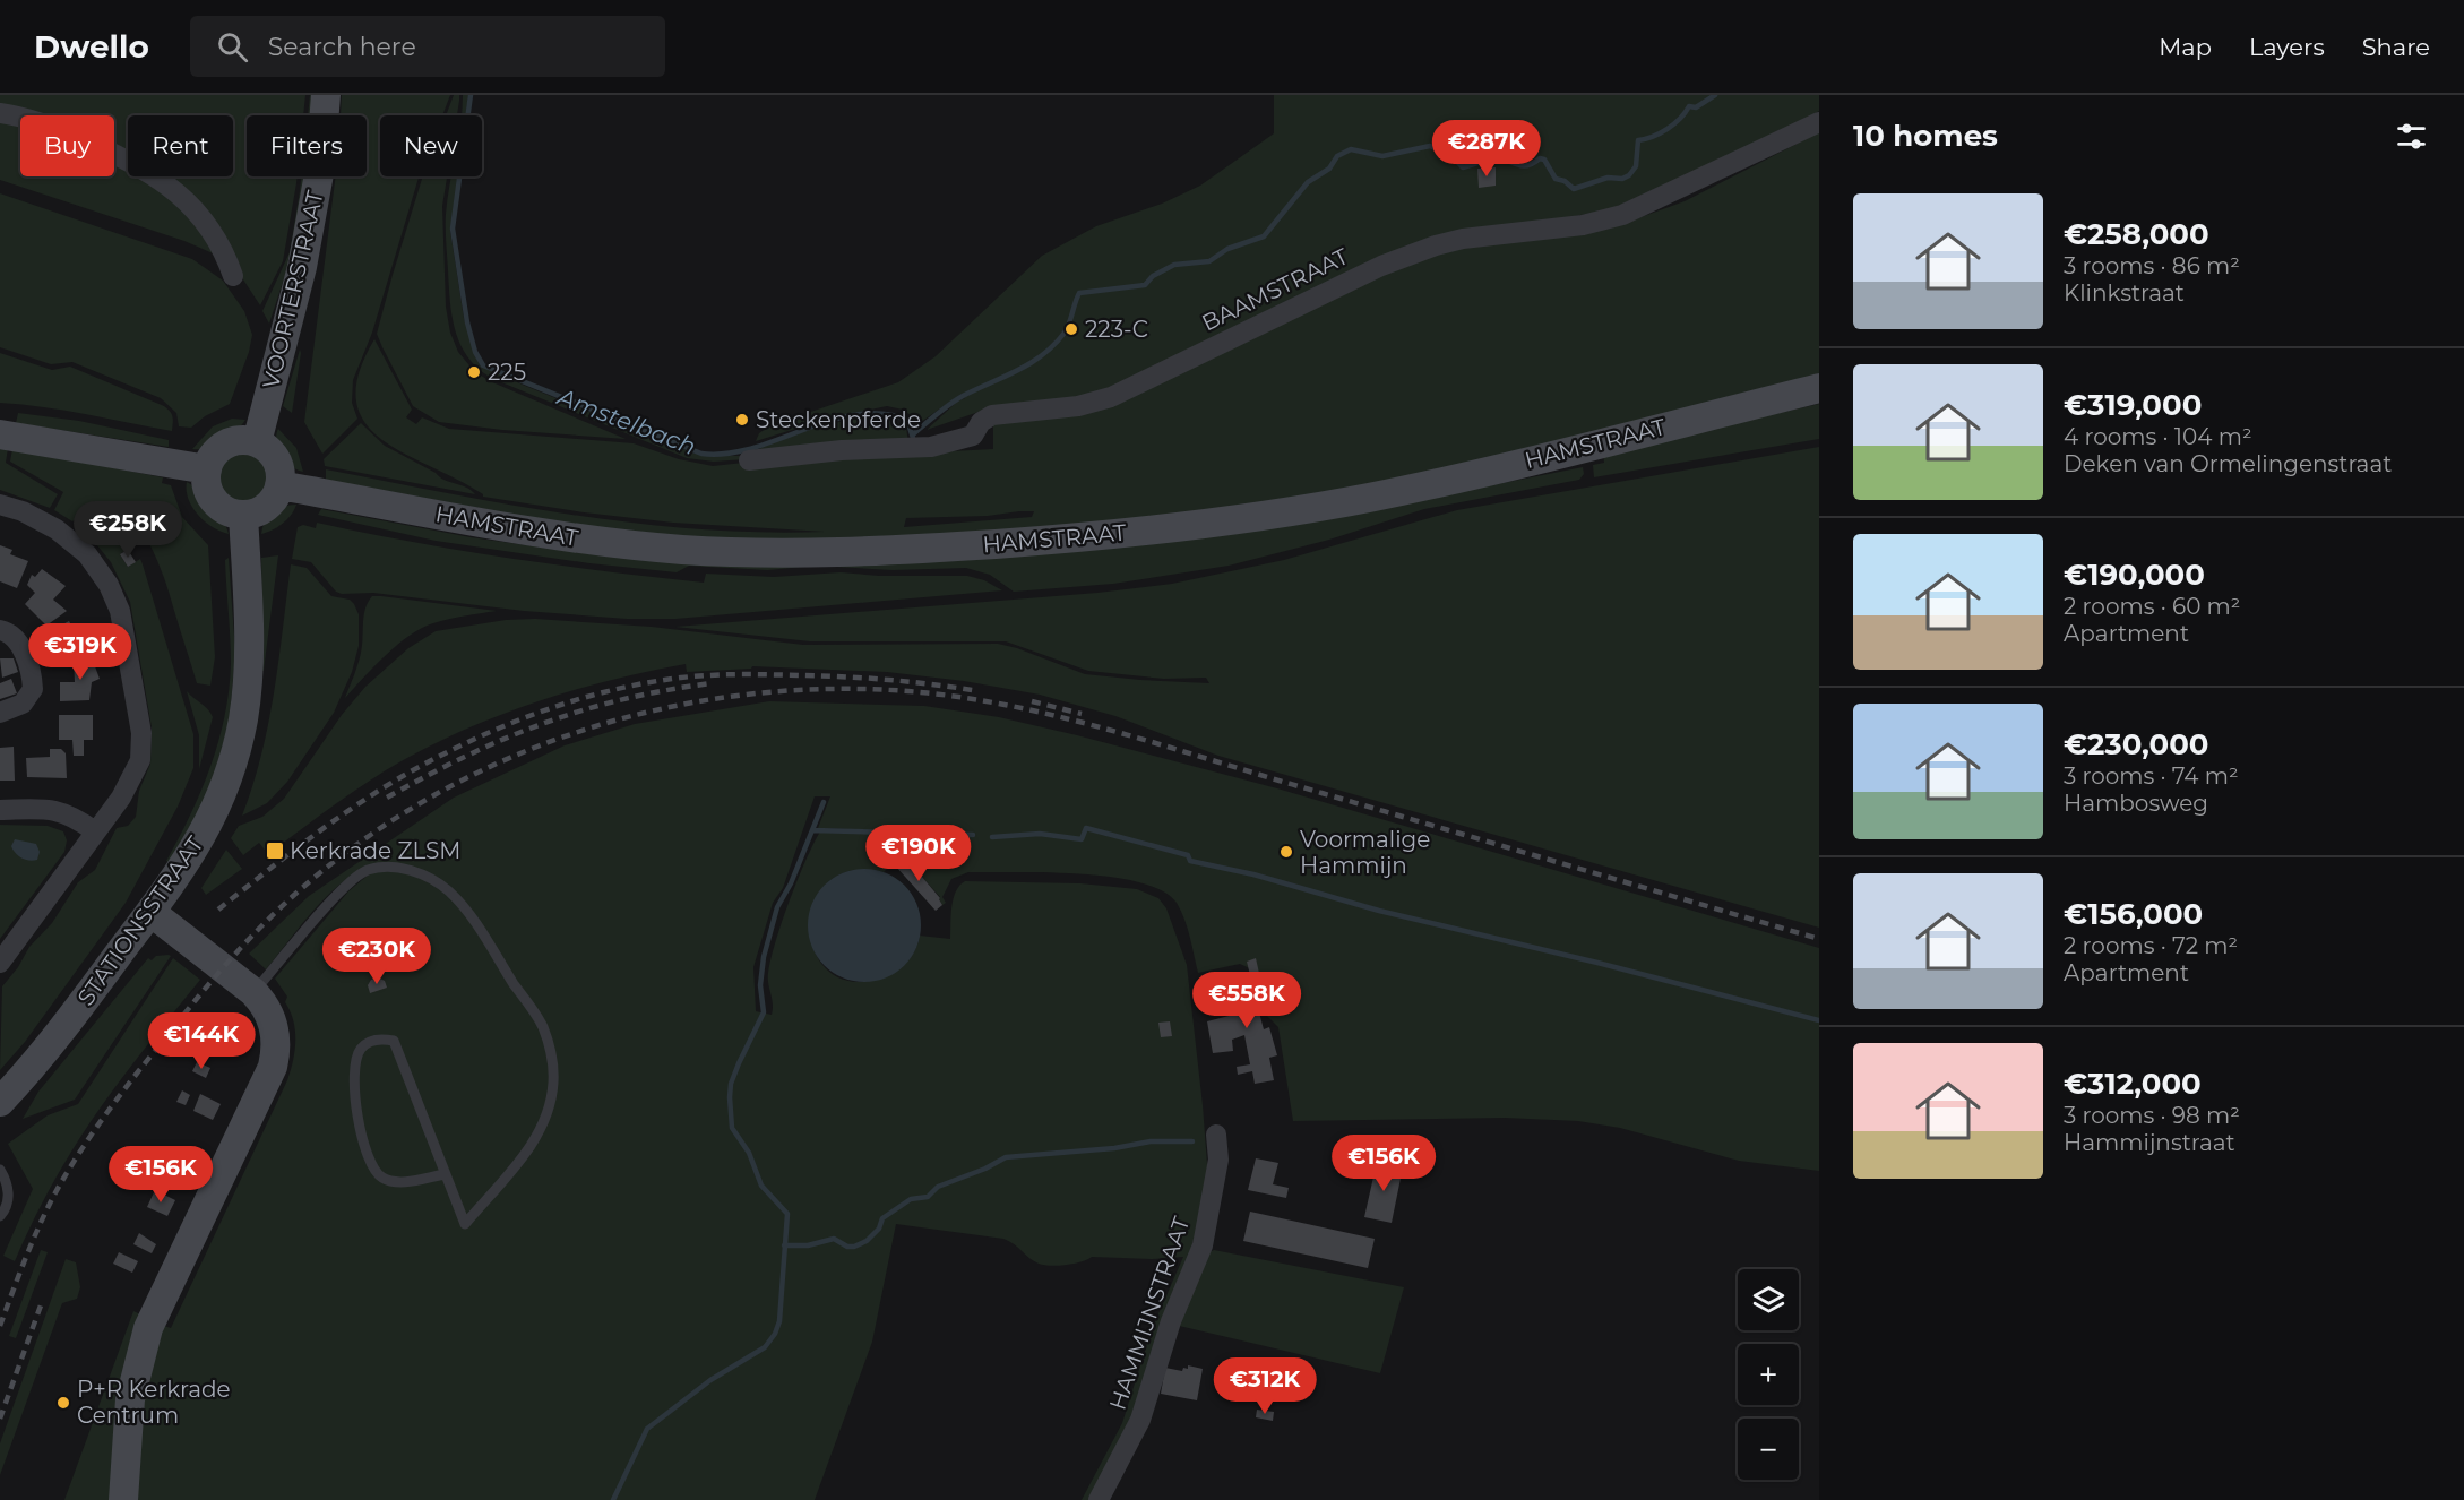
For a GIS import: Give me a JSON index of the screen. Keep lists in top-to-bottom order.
{
  "streets": {
    "main road": ["VOORTERSTRAAT", "HAMSTRAAT", "STATIONSSTRAAT"],
    "street": ["BAAMSTRAAT", "HAMMIJNSTRAAT"]
  },
  "crossings": [
    ["VOORTERSTRAAT", "HAMSTRAAT"],
    ["VOORTERSTRAAT", "STATIONSSTRAAT"],
    ["HAMSTRAAT", "STATIONSSTRAAT"]
  ],
  "water": ["Amstelbach"],
  "places": {
    "other": [
      "223-C",
      "225",
      "Steckenpferde",
      "Voormalige Hammijn",
      "P+R Kerkrade Centrum"
    ],
    "transit": ["Kerkrade ZLSM"]
  },
  "page": {
    "header": "Dwello",
    "search": "Search here",
    "nav": ["Map", "Layers", "Share"],
    "heading": "10 homes",
    "chip": [
      "Buy",
      "Rent",
      "Filters",
      "New"
    ],
    "price": [
      "€287K",
      "€258K",
      "€319K",
      "€190K",
      "€230K",
      "€558K",
      "€144K",
      "€156K",
      "€156K",
      "€312K"
    ],
    "list": [
      {
        "name": "€258,000",
        "note": "3 rooms · 86 m² · Klinkstraat"
      },
      {
        "name": "€319,000",
        "note": "4 rooms · 104 m² · Deken van Ormelingenstraat"
      },
      {
        "name": "€190,000",
        "note": "2 rooms · 60 m² · Apartment"
      },
      {
        "name": "€230,000",
        "note": "3 rooms · 74 m² · Hambosweg"
      },
      {
        "name": "€156,000",
        "note": "2 rooms · 72 m² · Apartment"
      },
      {
        "name": "€312,000",
        "note": "3 rooms · 98 m² · Hammijnstraat"
      }
    ],
    "map_buttons": ["+", "−"]
  }
}
